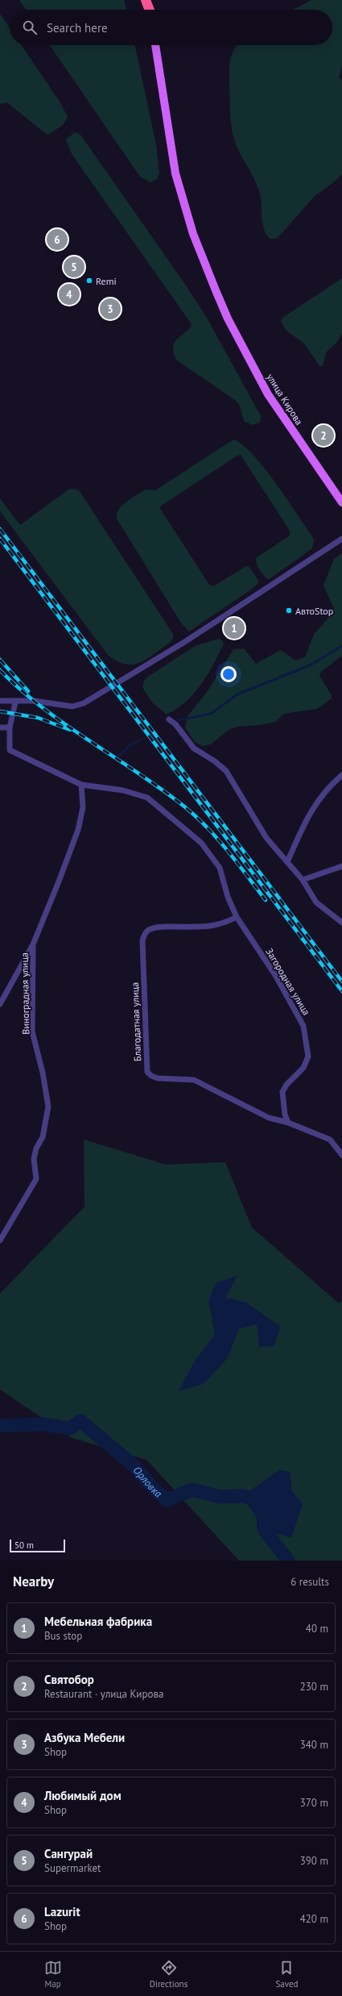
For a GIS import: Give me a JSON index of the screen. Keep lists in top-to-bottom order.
{
  "streets": {
    "main road": ["улица Кирова"],
    "street": ["Загородная улица", "Виноградная улица", "Благодатная улица"]
  },
  "crossings": [
    ["Загородная улица", "Благодатная улица"]
  ],
  "water": ["Орловка"],
  "places": ["Remi", "АвтоStop"],
  "scale_bar": "50 m",
  "page": {
    "search": "Search here",
    "pins": [
      "6",
      "5",
      "4",
      "3",
      "2",
      "1"
    ],
    "scale": "50 m",
    "heading": ["Nearby", "6 results"],
    "list": [
      {
        "mark": "1",
        "name": "Мебельная фабрика",
        "note": "Bus stop",
        "value": "40 m"
      },
      {
        "mark": "2",
        "name": "Святобор",
        "note": "Restaurant · улица Кирова",
        "value": "230 m"
      },
      {
        "mark": "3",
        "name": "Азбука Мебели",
        "note": "Shop",
        "value": "340 m"
      },
      {
        "mark": "4",
        "name": "Любимый дом",
        "note": "Shop",
        "value": "370 m"
      },
      {
        "mark": "5",
        "name": "Сангурай",
        "note": "Supermarket",
        "value": "390 m"
      },
      {
        "mark": "6",
        "name": "Lazurit",
        "note": "Shop",
        "value": "420 m"
      }
    ],
    "nav": ["Map", "Directions", "Saved"]
  }
}
